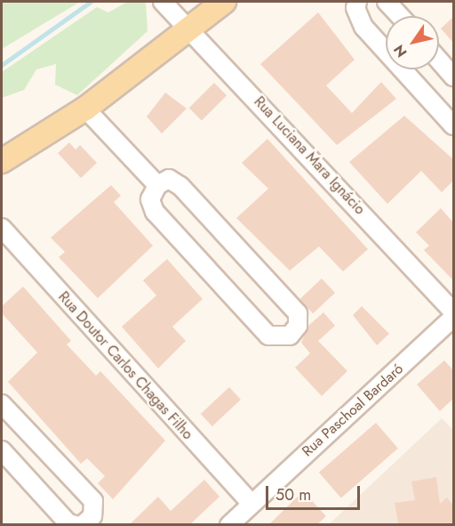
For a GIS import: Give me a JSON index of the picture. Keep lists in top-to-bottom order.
{
  "streets": {
    "street": ["Rua Luciana Mara Ignácio", "Rua Doutor Carlos Chagas Filho", "Rua Paschoal Bardaró"]
  },
  "crossings": [
    ["Rua Doutor Carlos Chagas Filho", "Rua Paschoal Bardaró"]
  ],
  "scale_bar": "50 m",
  "north": "bottom left"
}
